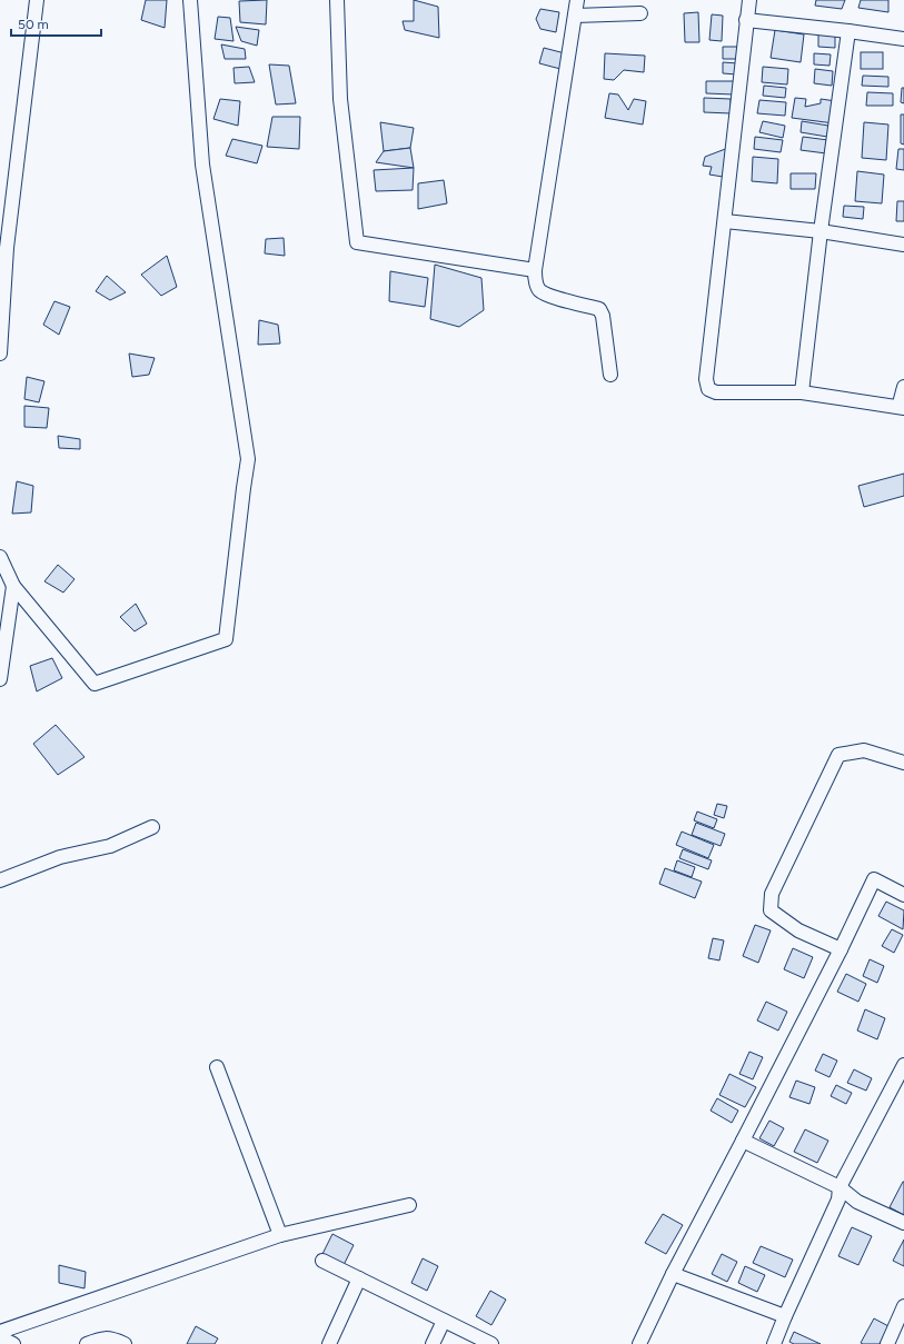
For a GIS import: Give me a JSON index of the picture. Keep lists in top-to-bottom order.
{
  "scale_bar": "50 m"
}
